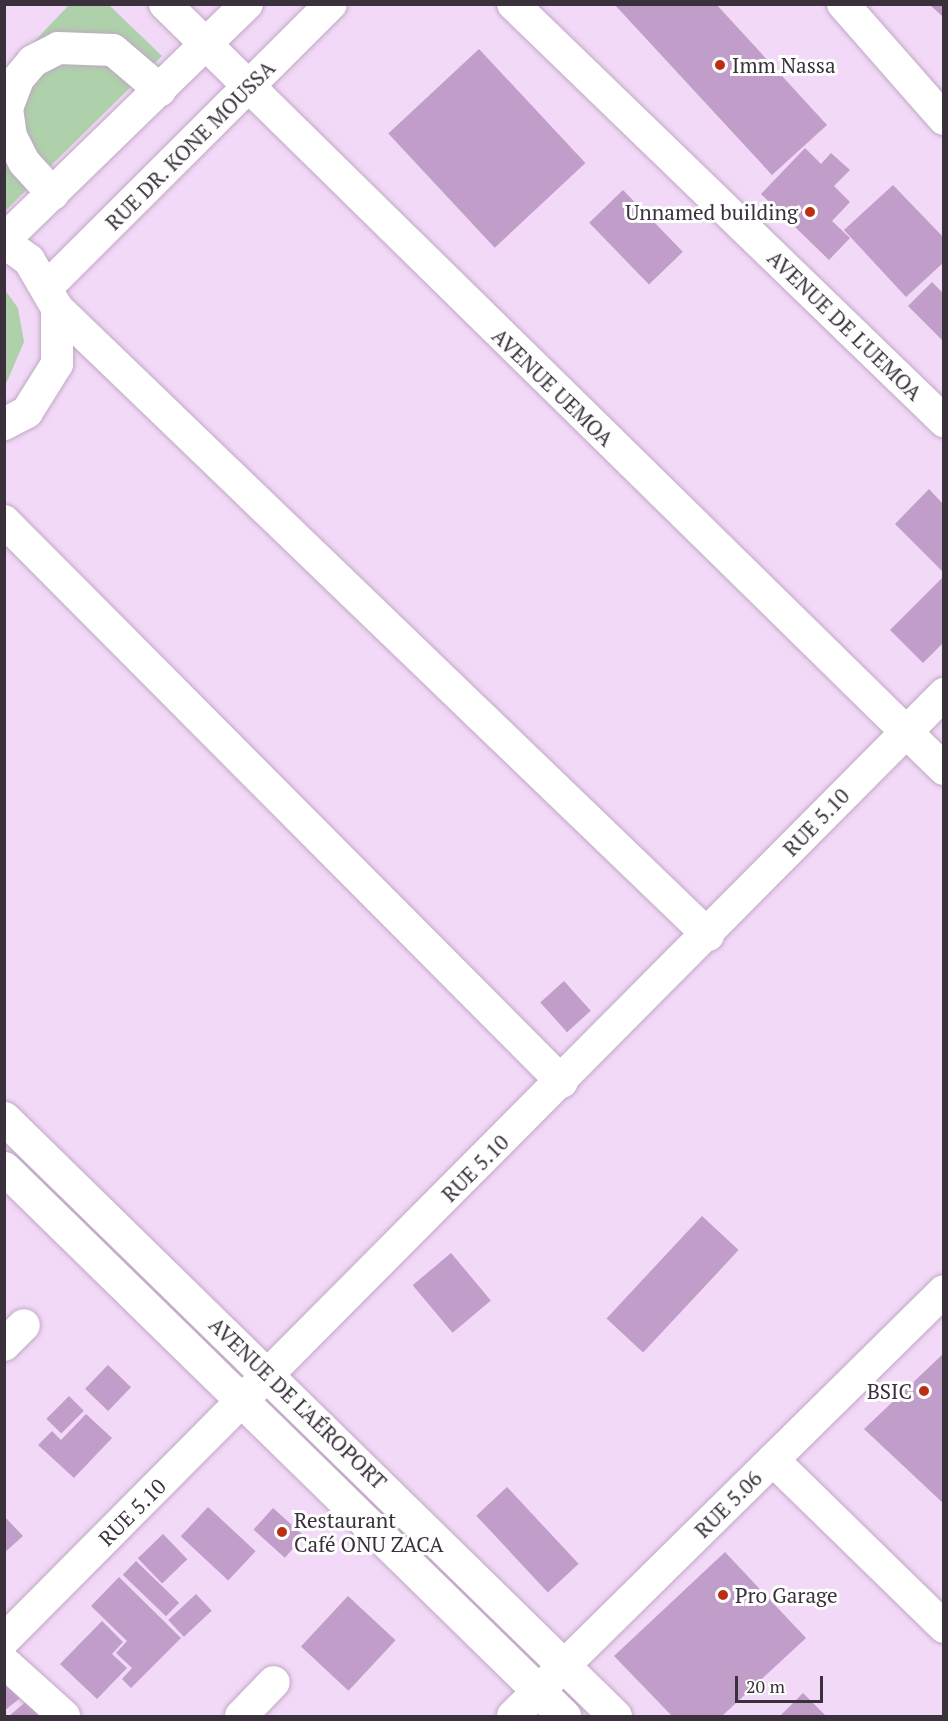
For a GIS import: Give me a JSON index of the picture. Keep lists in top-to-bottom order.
{
  "streets": {
    "main road": ["AVENUE DE L'AÉROPORT"],
    "street": [
      "RUE DR. KONE MOUSSA",
      "AVENUE DE L'UEMOA",
      "AVENUE UEMOA",
      "RUE 5.10",
      "RUE 5.06"
    ]
  },
  "crossings": [
    ["RUE DR. KONE MOUSSA", "AVENUE UEMOA"],
    ["AVENUE UEMOA", "RUE 5.10"],
    ["RUE 5.10", "AVENUE DE L'AÉROPORT"],
    ["AVENUE DE L'AÉROPORT", "RUE 5.06"]
  ],
  "places": [
    "Imm Nassa",
    "Unnamed building",
    "BSIC",
    "Restaurant Café ONU ZACA",
    "Pro Garage"
  ],
  "scale_bar": "20 m"
}
